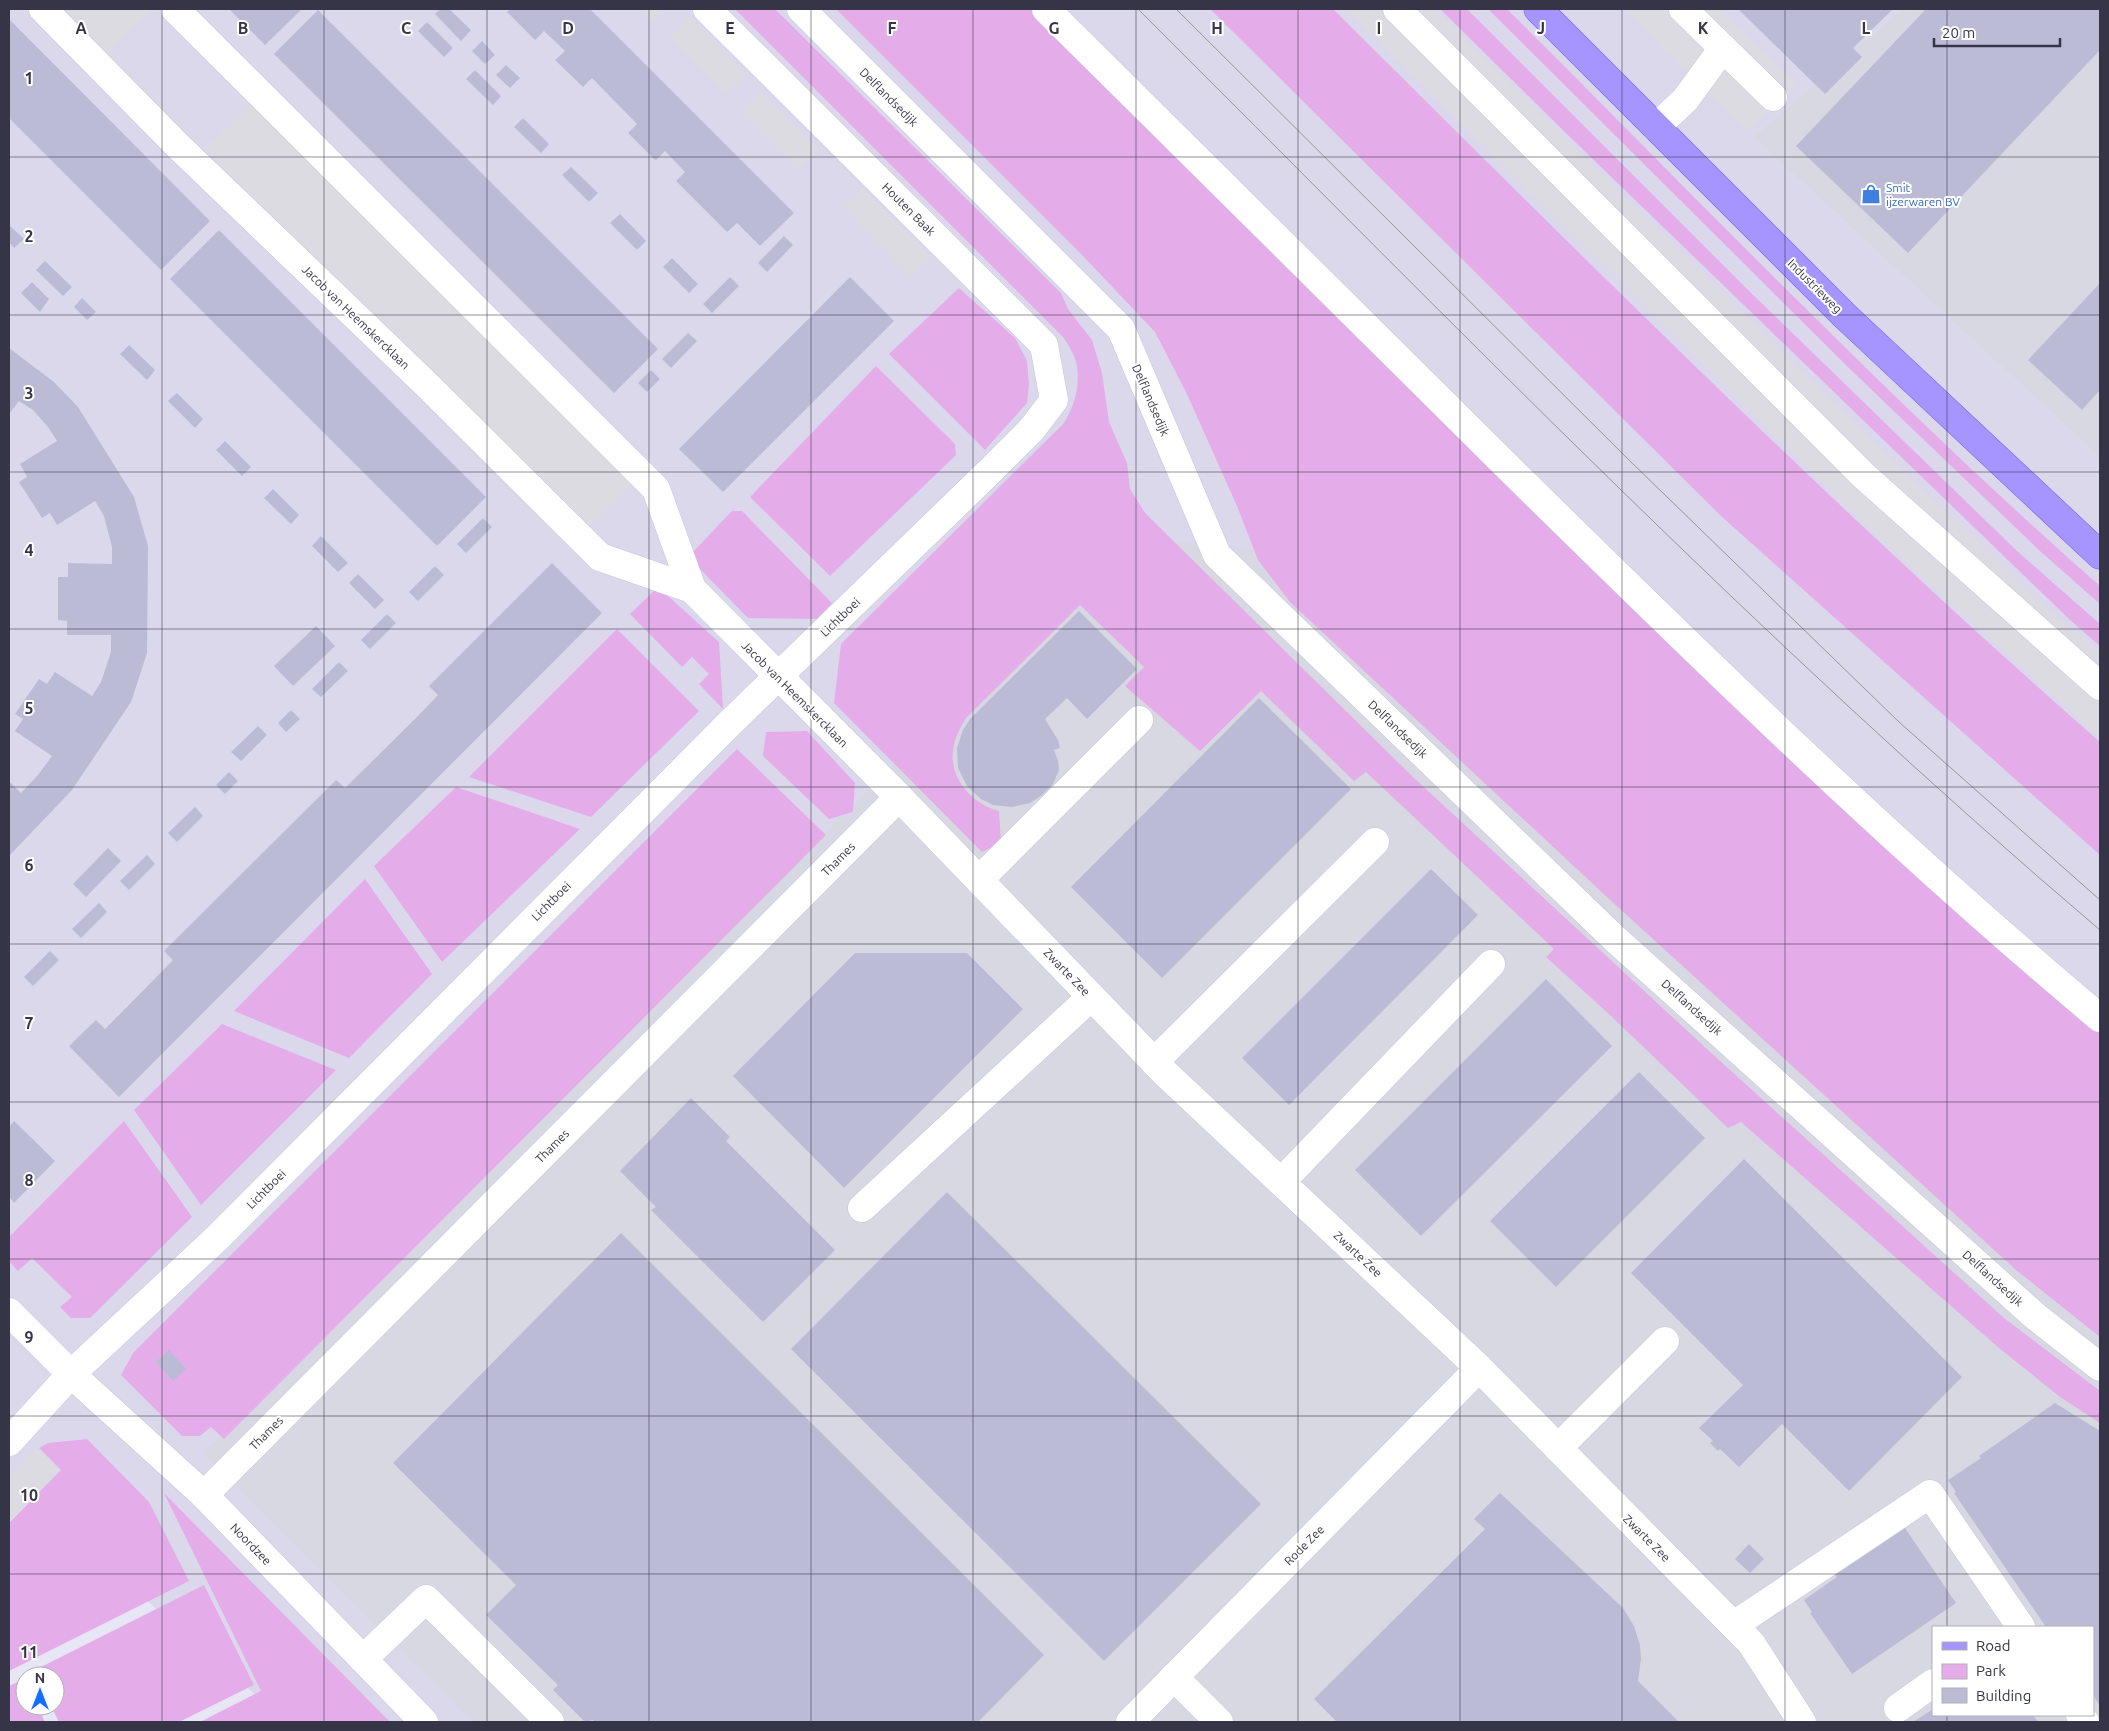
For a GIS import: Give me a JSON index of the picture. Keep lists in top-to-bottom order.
{
  "streets": {
    "main road": ["Industrieweg"],
    "street": [
      "Delflandsedijk",
      "Houten Baak",
      "Jacob van Heemskercklaan",
      "Lichtboei",
      "Thames",
      "Zwarte Zee",
      "Noordzee",
      "Rode Zee"
    ]
  },
  "crossings": [
    ["Houten Baak", "Lichtboei"],
    ["Jacob van Heemskercklaan", "Lichtboei"],
    ["Jacob van Heemskercklaan", "Thames"],
    ["Jacob van Heemskercklaan", "Zwarte Zee"],
    ["Lichtboei", "Noordzee"],
    ["Thames", "Zwarte Zee"],
    ["Thames", "Noordzee"],
    ["Zwarte Zee", "Rode Zee"]
  ],
  "places": {
    "shop": ["Smit ijzerwaren BV"]
  },
  "legend": ["Road", "Park", "Building"],
  "scale_bar": "20 m",
  "north": "top",
  "grid": {
    "columns": [
      "A",
      "B",
      "C",
      "D",
      "E",
      "F",
      "G",
      "H",
      "I",
      "J",
      "K",
      "L"
    ],
    "rows": [
      "1",
      "2",
      "3",
      "4",
      "5",
      "6",
      "7",
      "8",
      "9",
      "10",
      "11"
    ]
  }
}
